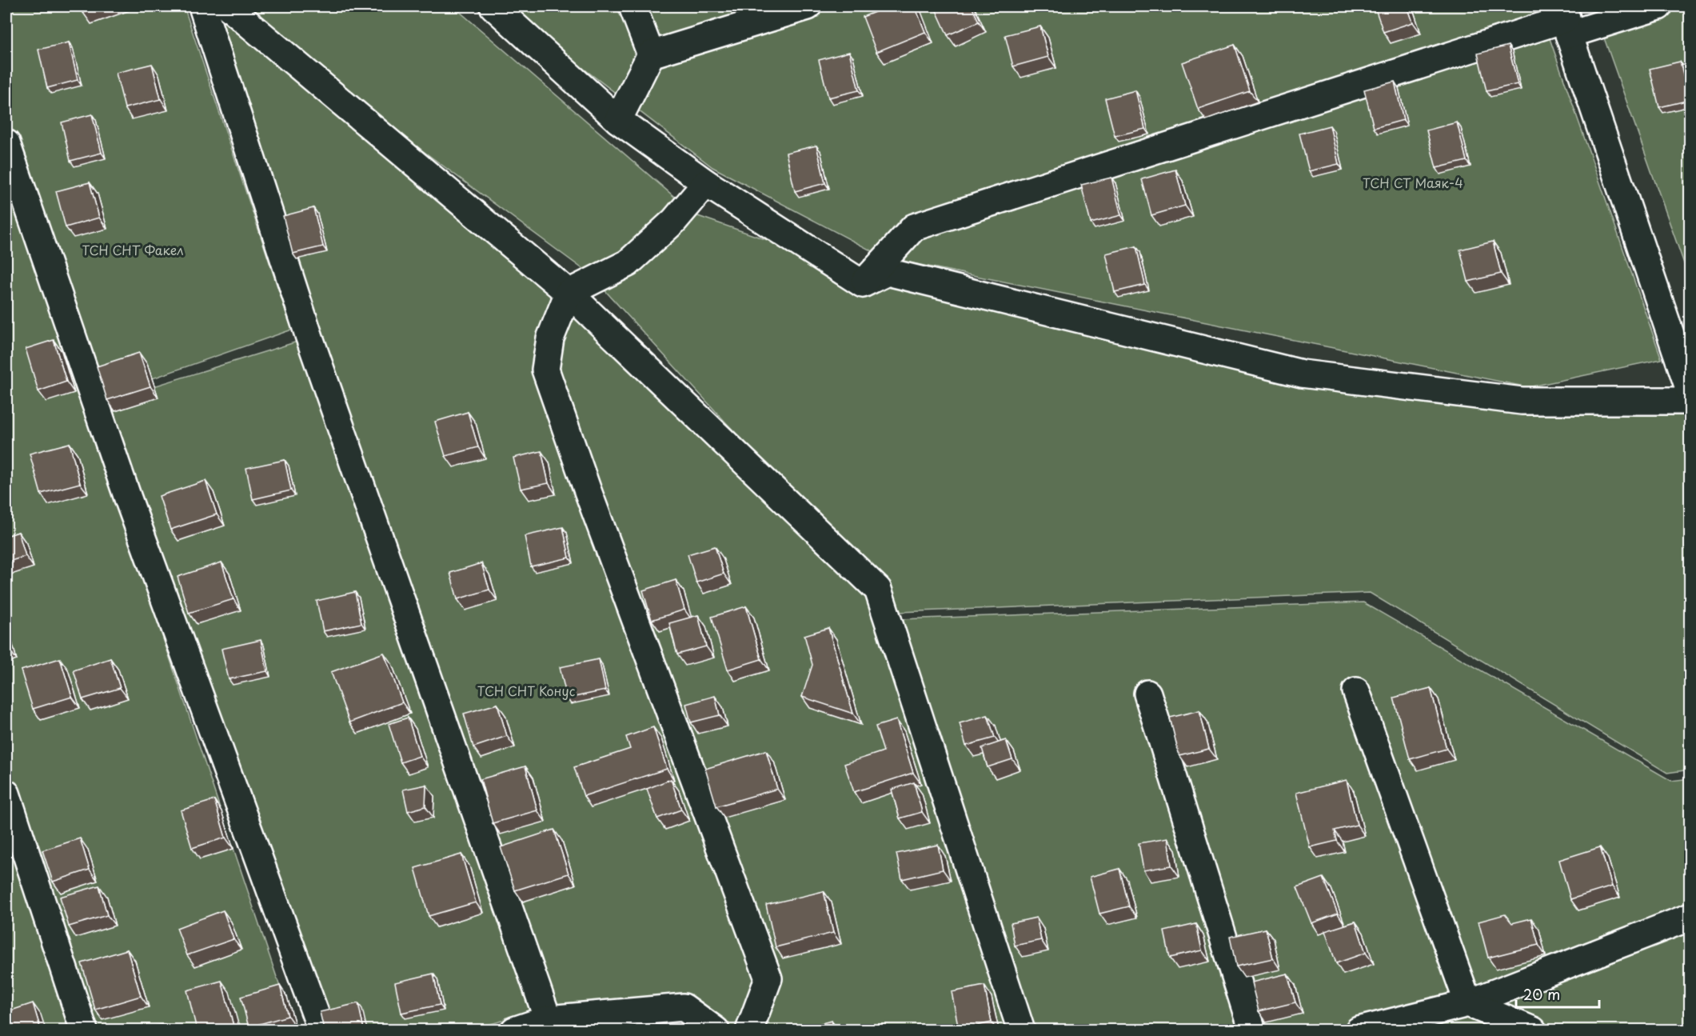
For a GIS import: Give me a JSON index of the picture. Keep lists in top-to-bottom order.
{
  "parks": ["ТСН СТ Маяк-4", "ТСН СНТ Факел", "ТСН СНТ Конус"],
  "scale_bar": "20 m"
}
